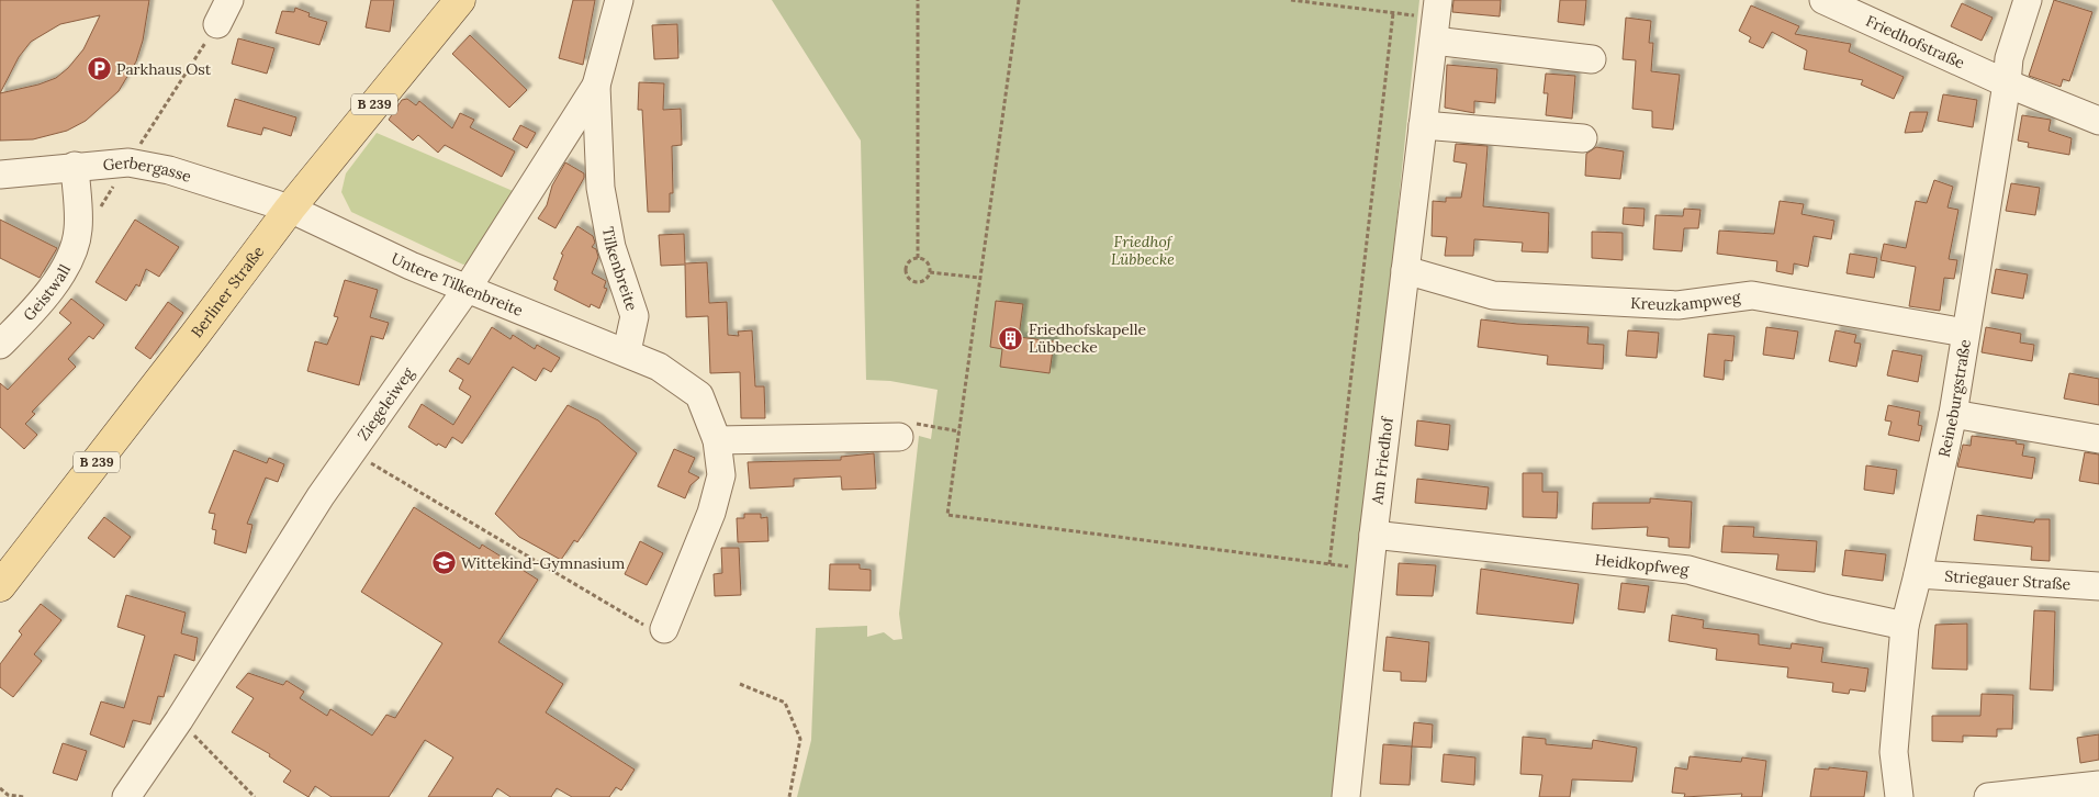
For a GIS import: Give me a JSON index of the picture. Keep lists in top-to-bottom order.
{
  "streets": {
    "main road": ["B 239", "Berliner Straße"],
    "street": [
      "Friedhofstraße",
      "Gerbergasse",
      "Tilkenbreite",
      "Untere Tilkenbreite",
      "Geistwall",
      "Kreuzkampweg",
      "Reineburgstraße",
      "Ziegeleiweg",
      "Am Friedhof",
      "Heidkopfweg",
      "Striegauer Straße"
    ]
  },
  "crossings": [
    ["Friedhofstraße", "Reineburgstraße"],
    ["Gerbergasse", "Untere Tilkenbreite"],
    ["Gerbergasse", "Geistwall"],
    ["Gerbergasse", "Berliner Straße"],
    ["Tilkenbreite", "Untere Tilkenbreite"],
    ["Tilkenbreite", "Ziegeleiweg"],
    ["Untere Tilkenbreite", "Berliner Straße"],
    ["Untere Tilkenbreite", "Ziegeleiweg"],
    ["Kreuzkampweg", "Reineburgstraße"],
    ["Kreuzkampweg", "Am Friedhof"],
    ["Reineburgstraße", "Heidkopfweg"],
    ["Reineburgstraße", "Striegauer Straße"],
    ["Am Friedhof", "Heidkopfweg"]
  ],
  "parks": ["Friedhof Lübbecke"],
  "places": {
    "parking": ["Parkhaus Ost"],
    "building": ["Friedhofskapelle Lübbecke"],
    "school or university": ["Wittekind-Gymnasium"]
  }
}
